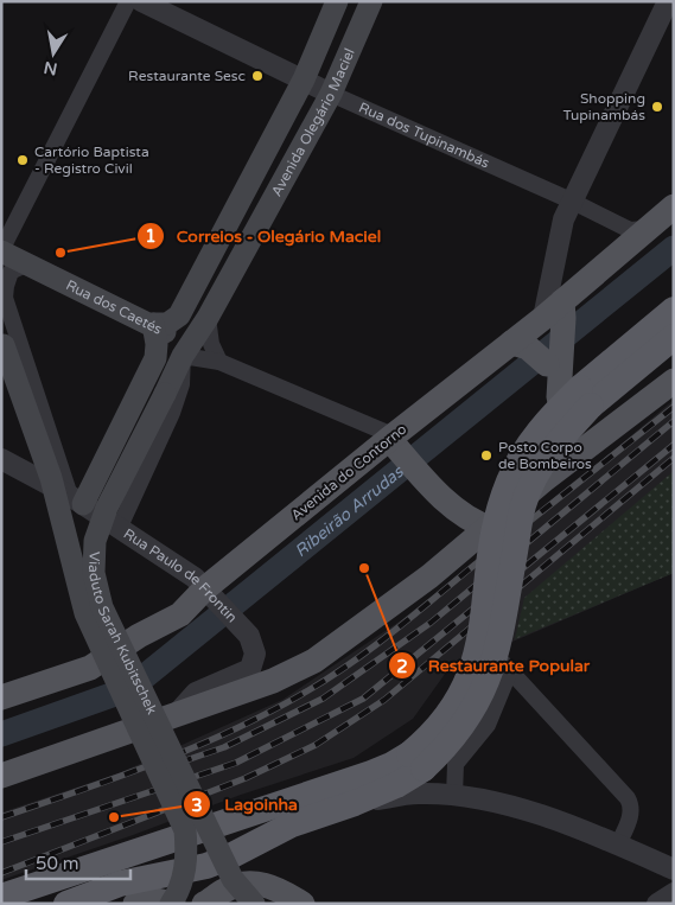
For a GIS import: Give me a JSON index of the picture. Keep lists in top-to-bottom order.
{
  "streets": {
    "highway": ["Avenida do Contorno"],
    "main road": ["Avenida Olegário Maciel", "Rua dos Caetés", "Viaduto Sarah Kubitschek"],
    "street": ["Rua dos Tupinambás", "Rua Paulo de Frontin"]
  },
  "crossings": [
    ["Avenida Olegário Maciel", "Rua dos Tupinambás"],
    ["Avenida Olegário Maciel", "Rua dos Caetés"],
    ["Avenida Olegário Maciel", "Viaduto Sarah Kubitschek"],
    ["Rua dos Tupinambás", "Avenida do Contorno"],
    ["Rua dos Caetés", "Viaduto Sarah Kubitschek"],
    ["Avenida do Contorno", "Rua Paulo de Frontin"]
  ],
  "water": ["Ribeirão Arrudas"],
  "places": [
    "Restaurante Sesc",
    "Shopping Tupinambás",
    "Cartório Baptista - Registro Civil",
    "Correios - Olegário Maciel",
    "Posto Corpo de Bombeiros",
    "Restaurante Popular",
    "Lagoinha"
  ],
  "scale_bar": "50 m",
  "north": "bottom"
}
